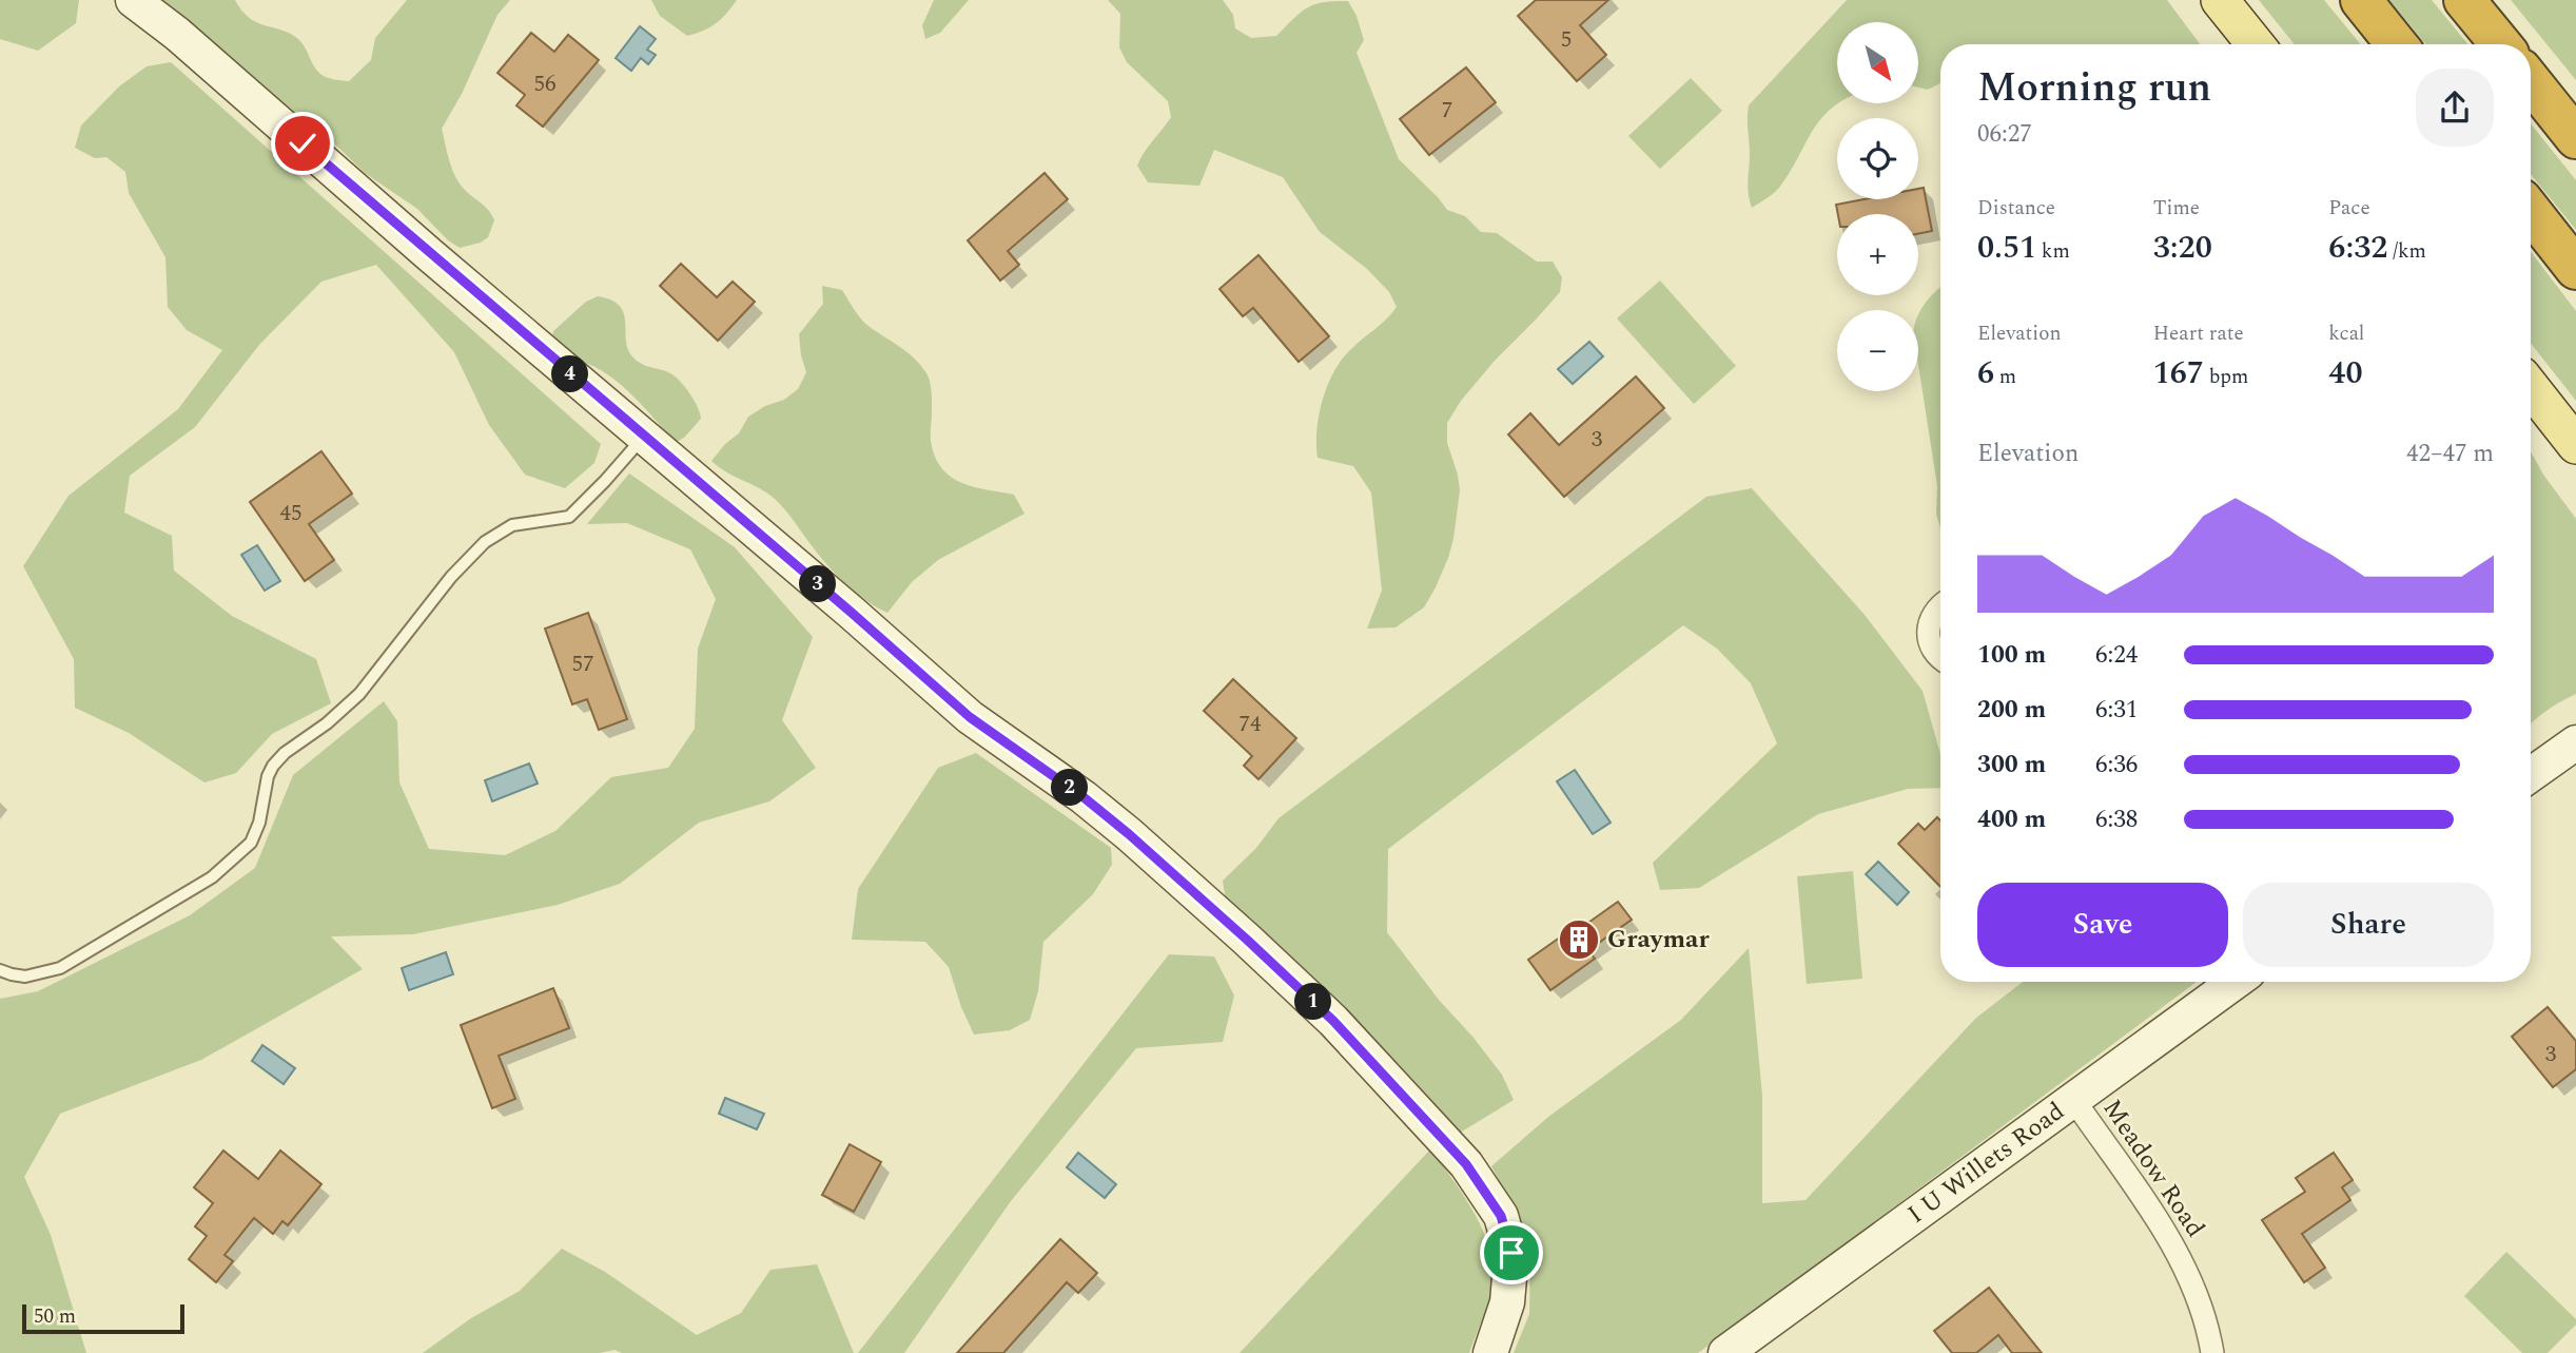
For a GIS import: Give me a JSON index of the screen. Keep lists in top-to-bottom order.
{
  "streets": {
    "street": ["I U Willets Road", "Meadow Road"]
  },
  "crossings": [
    ["I U Willets Road", "Meadow Road"]
  ],
  "places": {
    "building": ["Graymar"]
  },
  "house_numbers": [
    "5",
    "56",
    "7",
    "3",
    "45",
    "57",
    "74",
    "3"
  ],
  "scale_bar": "50 m",
  "north": "bottom right",
  "page": {
    "map_buttons": ["+", "−"],
    "heading": ["Morning run", "06:27"],
    "stats": [
      ["Distance", "0.51 km"],
      ["Time", "3:20"],
      ["Pace", "6:32 /km"],
      ["Elevation", "6 m"],
      ["Heart rate", "167 bpm"],
      ["kcal", "40"]
    ],
    "pins": [
      "4",
      "3",
      "2",
      "1"
    ],
    "chart": ["Elevation", "42–47 m"],
    "list": [
      {
        "name": "100 m",
        "note": "6:24"
      },
      {
        "name": "200 m",
        "note": "6:31"
      },
      {
        "name": "300 m",
        "note": "6:36"
      },
      {
        "name": "400 m",
        "note": "6:38"
      }
    ],
    "buttons": ["Save", "Share"],
    "scale": "50 m"
  }
}
